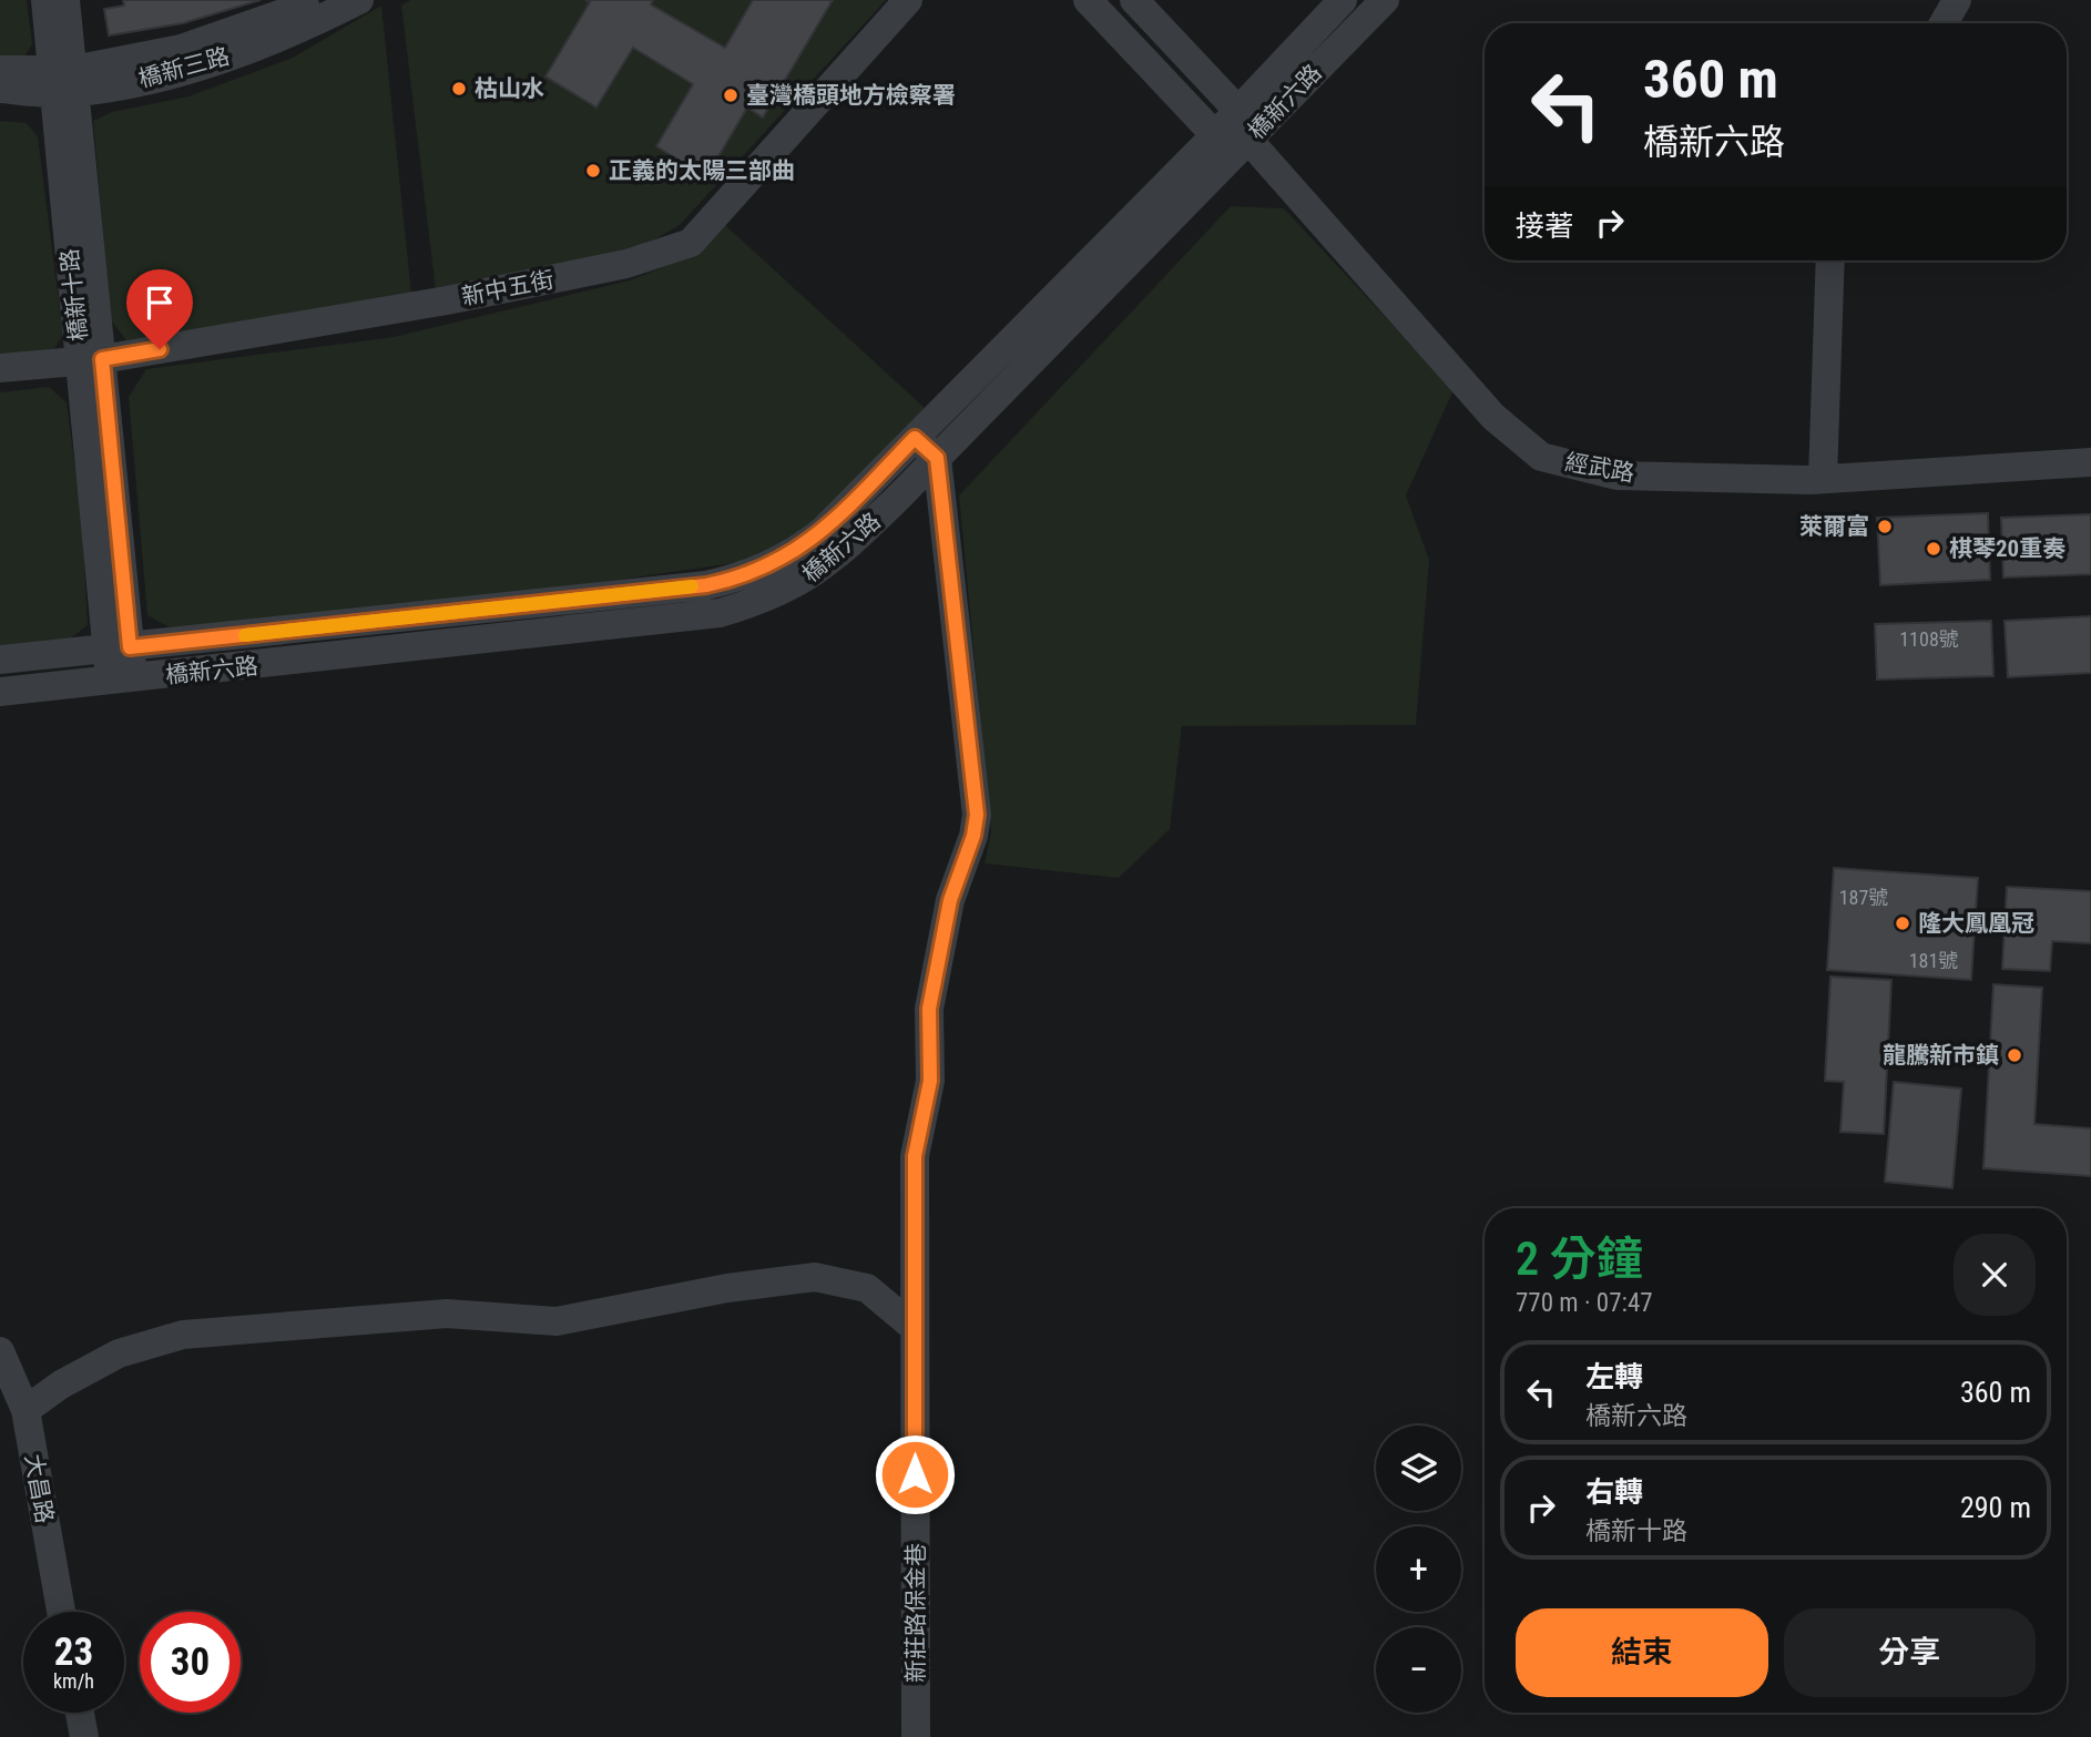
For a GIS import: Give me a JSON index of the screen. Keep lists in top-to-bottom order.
{
  "streets": {
    "street": [
      "橋新三路",
      "橋新六路",
      "新中五街",
      "橋新十路",
      "經武路",
      "大昌路",
      "新莊路保金巷"
    ]
  },
  "crossings": [
    ["橋新三路", "橋新十路"],
    ["橋新六路", "橋新十路"],
    ["橋新六路", "經武路"],
    ["橋新六路", "新莊路保金巷"],
    ["新中五街", "橋新十路"]
  ],
  "places": [
    "枯山水",
    "臺灣橋頭地方檢察署",
    "正義的太陽三部曲",
    "萊爾富",
    "棋琴20重奏",
    "隆大鳳凰冠",
    "龍騰新市鎮"
  ],
  "house_numbers": ["1108號", "187號", "181號"],
  "page": {
    "turn": ["360 m", "橋新六路"],
    "then": "接著",
    "heading": ["2 分鐘", "770 m · 07:47"],
    "list": [
      {
        "name": "左轉",
        "note": "橋新六路",
        "value": "360 m"
      },
      {
        "name": "右轉",
        "note": "橋新十路",
        "value": "290 m"
      }
    ],
    "map_buttons": ["+", "−"],
    "buttons": ["結束", "分享"],
    "speed": "23 km/h",
    "limit": "30"
  }
}
